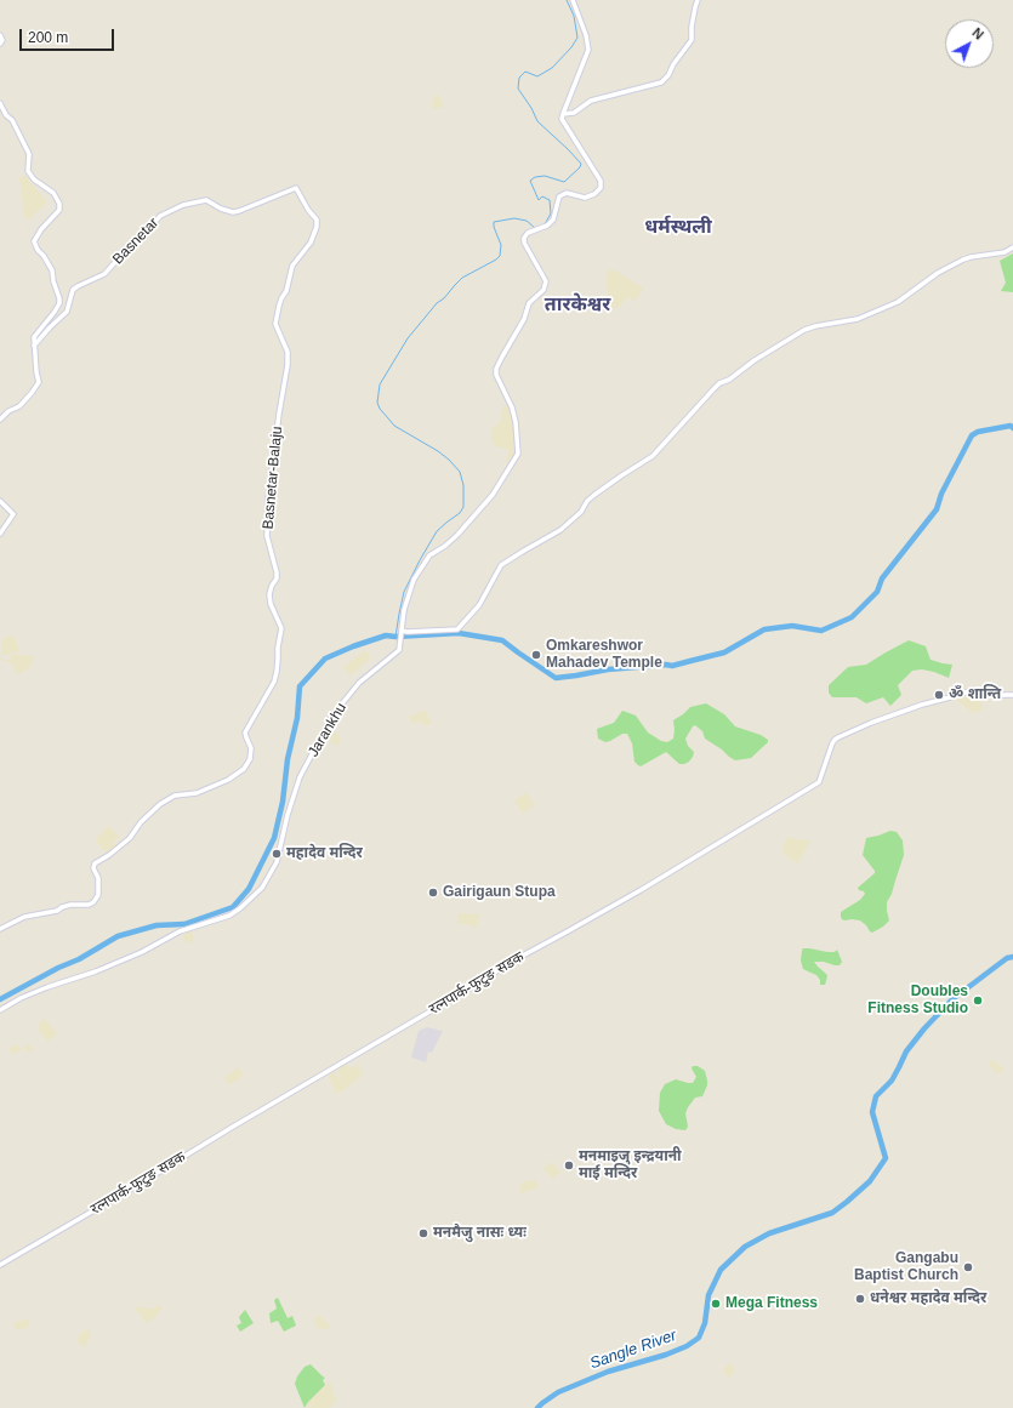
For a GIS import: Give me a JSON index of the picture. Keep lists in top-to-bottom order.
{
  "streets": {
    "street": [
      "Basnetar",
      "Basnetar-Balaju",
      "Jarankhu",
      "रत्नपार्क-फुटुङ सडक"
    ]
  },
  "crossings": [
    ["Basnetar", "Basnetar-Balaju"]
  ],
  "districts": ["धर्मस्थली", "तारकेश्वर"],
  "water": ["Sangle River"],
  "places": [
    "Omkareshwor Mahadev Temple",
    "ॐ शान्ति",
    "महादेव मन्दिर",
    "Gairigaun Stupa",
    "Doubles Fitness Studio",
    "मनमाइजु इन्द्रयानी माई मन्दिर",
    "मनमैजु नासः ध्यः",
    "Gangabu Baptist Church",
    "धनेश्वर महादेव मन्दिर",
    "Mega Fitness"
  ],
  "scale_bar": "200 m",
  "north": "top right"
}
